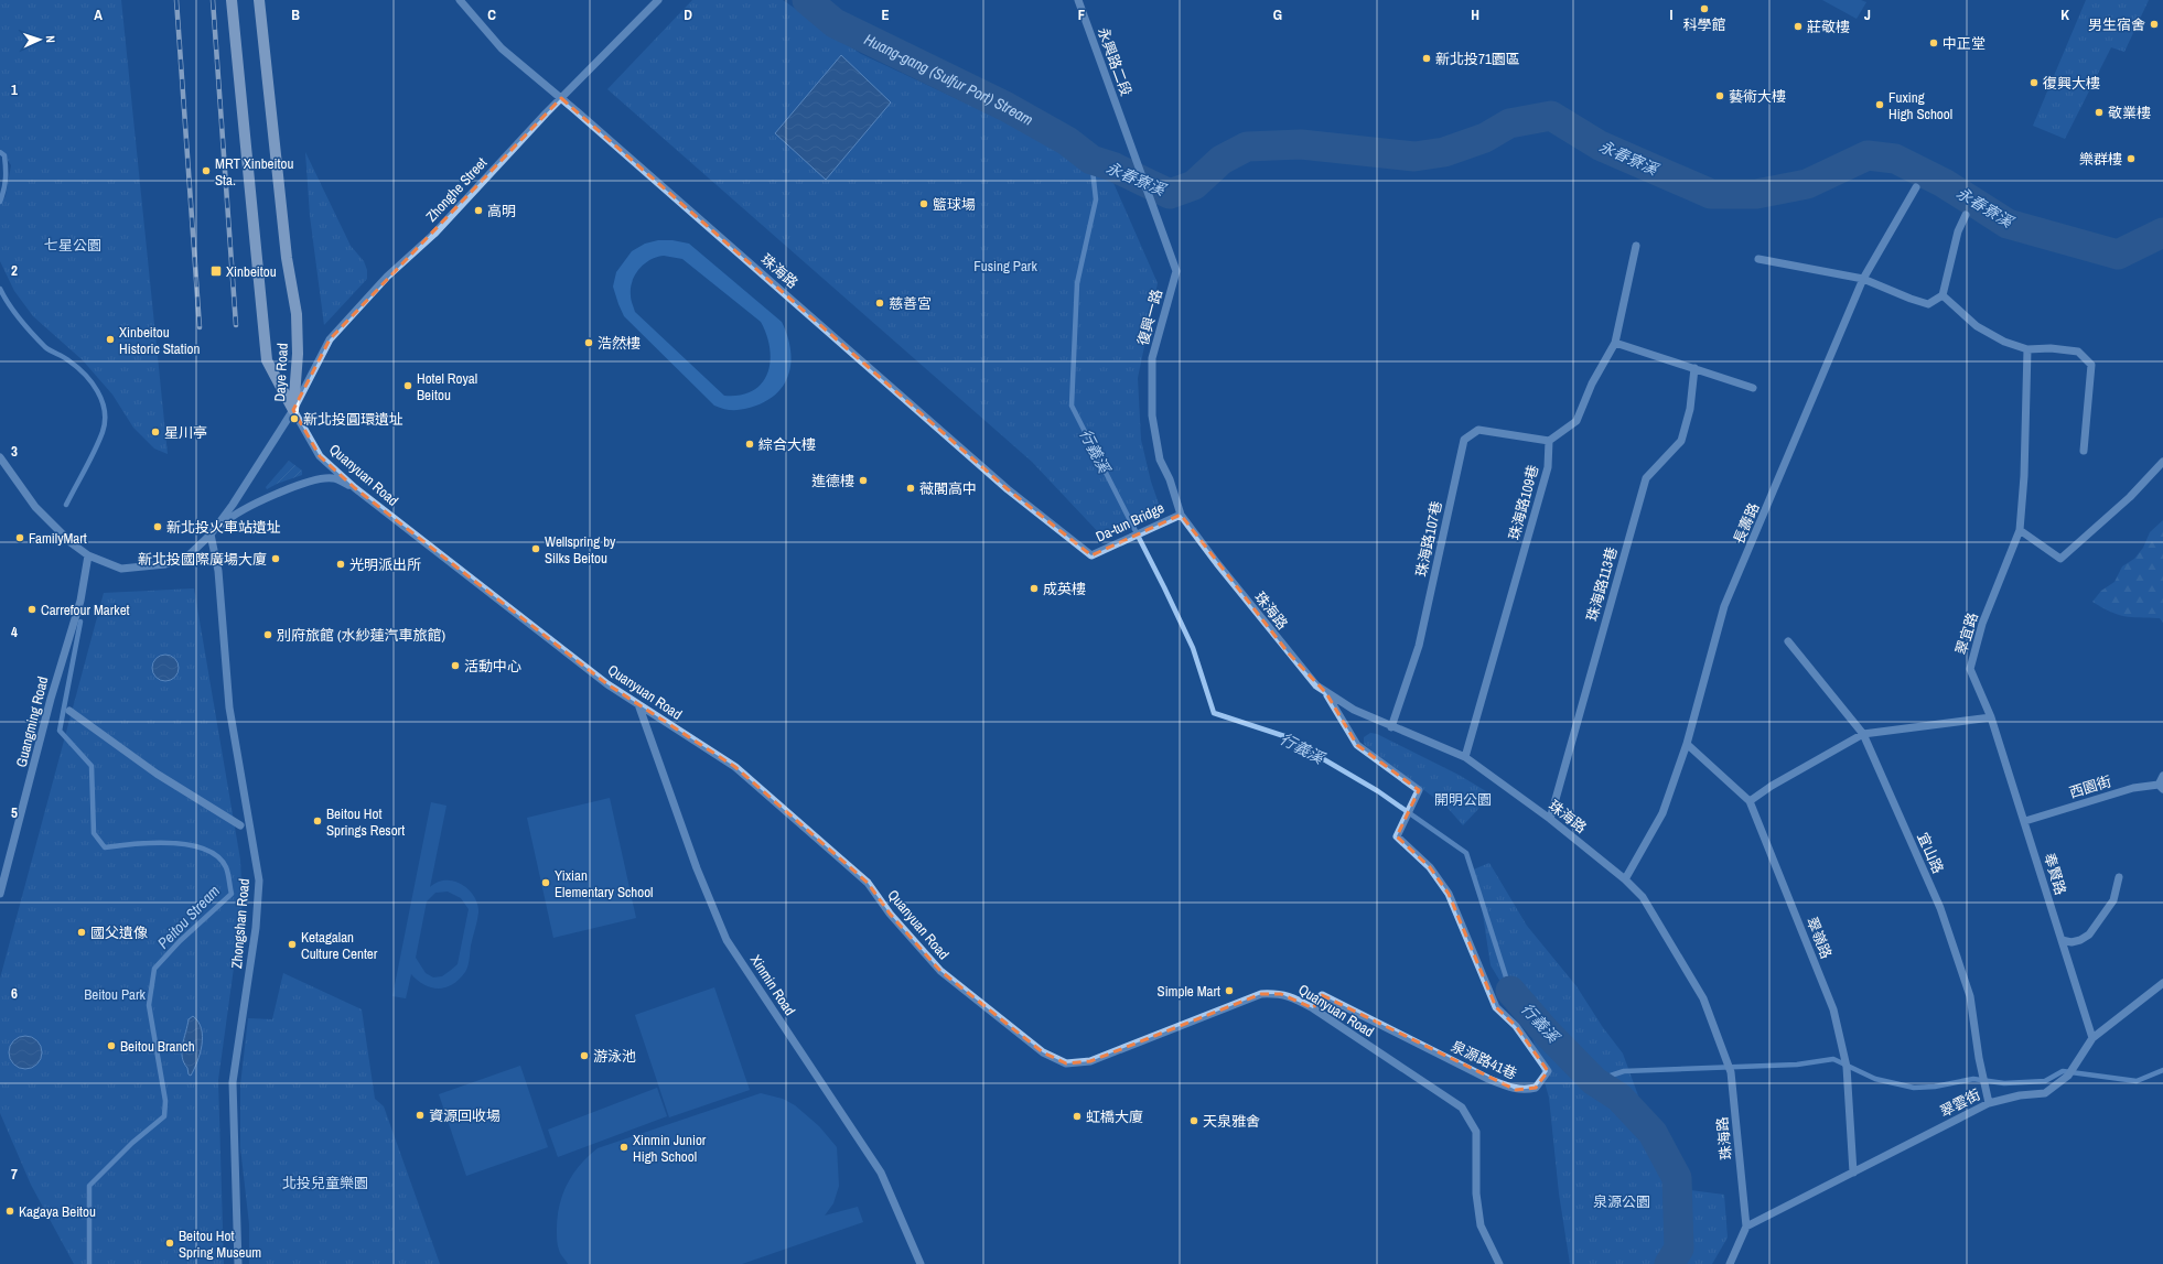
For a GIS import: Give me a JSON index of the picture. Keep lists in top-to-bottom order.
{
  "streets": {
    "main road": ["Daye Road"],
    "street": [
      "永興路二段",
      "Zhonghe Street",
      "珠海路",
      "復興一路",
      "Quanyuan Road",
      "珠海路109巷",
      "Da-tun Bridge",
      "長壽路",
      "珠海路107巷",
      "珠海路113巷",
      "翠宜路",
      "Guangming Road",
      "西園街",
      "宜山路",
      "奉賢路",
      "Zhongshan Road",
      "翠嶺路",
      "Xinmin Road",
      "泉源路41巷",
      "翠雲街"
    ]
  },
  "crossings": [
    ["永興路二段", "復興一路"],
    ["Zhonghe Street", "珠海路"],
    ["Zhonghe Street", "Daye Road"],
    ["Zhonghe Street", "Quanyuan Road"],
    ["珠海路", "復興一路"],
    ["珠海路", "珠海路109巷"],
    ["珠海路", "Da-tun Bridge"],
    ["珠海路", "長壽路"],
    ["珠海路", "珠海路107巷"],
    ["珠海路", "珠海路113巷"],
    ["珠海路", "泉源路41巷"],
    ["珠海路", "翠雲街"],
    ["復興一路", "Da-tun Bridge"],
    ["Daye Road", "Quanyuan Road"],
    ["Quanyuan Road", "Xinmin Road"],
    ["Quanyuan Road", "泉源路41巷"],
    ["珠海路109巷", "珠海路107巷"],
    ["長壽路", "翠嶺路"],
    ["翠宜路", "奉賢路"],
    ["西園街", "奉賢路"],
    ["宜山路", "翠雲街"],
    ["奉賢路", "翠雲街"],
    ["翠嶺路", "翠雲街"]
  ],
  "water": [
    "Huang-gang (Sulfur Port) Stream",
    "永春寮溪",
    "行義溪",
    "Peitou Stream"
  ],
  "parks": [
    "七星公園",
    "Fusing Park",
    "開明公園",
    "Beitou Park",
    "北投兒童樂園",
    "泉源公園"
  ],
  "places": {
    "other": [
      "科學館",
      "男生宿舍",
      "莊敬樓",
      "中正堂",
      "新北投71園區",
      "復興大樓",
      "藝術大樓",
      "Fuxing High School",
      "敬業樓",
      "樂群樓",
      "MRT Xinbeitou Sta.",
      "籃球場",
      "高明",
      "慈善宮",
      "Xinbeitou Historic Station",
      "浩然樓",
      "Hotel Royal Beitou",
      "新北投圓環遺址",
      "星川亭",
      "綜合大樓",
      "進德樓",
      "薇閣高中",
      "新北投火車站遺址",
      "FamilyMart",
      "Wellspring by Silks Beitou",
      "新北投國際廣場大廈",
      "光明派出所",
      "成英樓",
      "Carrefour Market",
      "別府旅館 (水紗蓮汽車旅館)",
      "活動中心",
      "Beitou Hot Springs Resort",
      "Yixian Elementary School",
      "國父遺像",
      "Ketagalan Culture Center",
      "Simple Mart",
      "Beitou Branch",
      "游泳池",
      "資源回收場",
      "虹橋大廈",
      "天泉雅舍",
      "Xinmin Junior High School",
      "Kagaya Beitou",
      "Beitou Hot Spring Museum"
    ],
    "transit": ["Xinbeitou"]
  },
  "north": "right",
  "grid": {
    "columns": [
      "A",
      "B",
      "C",
      "D",
      "E",
      "F",
      "G",
      "H",
      "I",
      "J",
      "K"
    ],
    "rows": [
      "1",
      "2",
      "3",
      "4",
      "5",
      "6",
      "7"
    ]
  }
}
